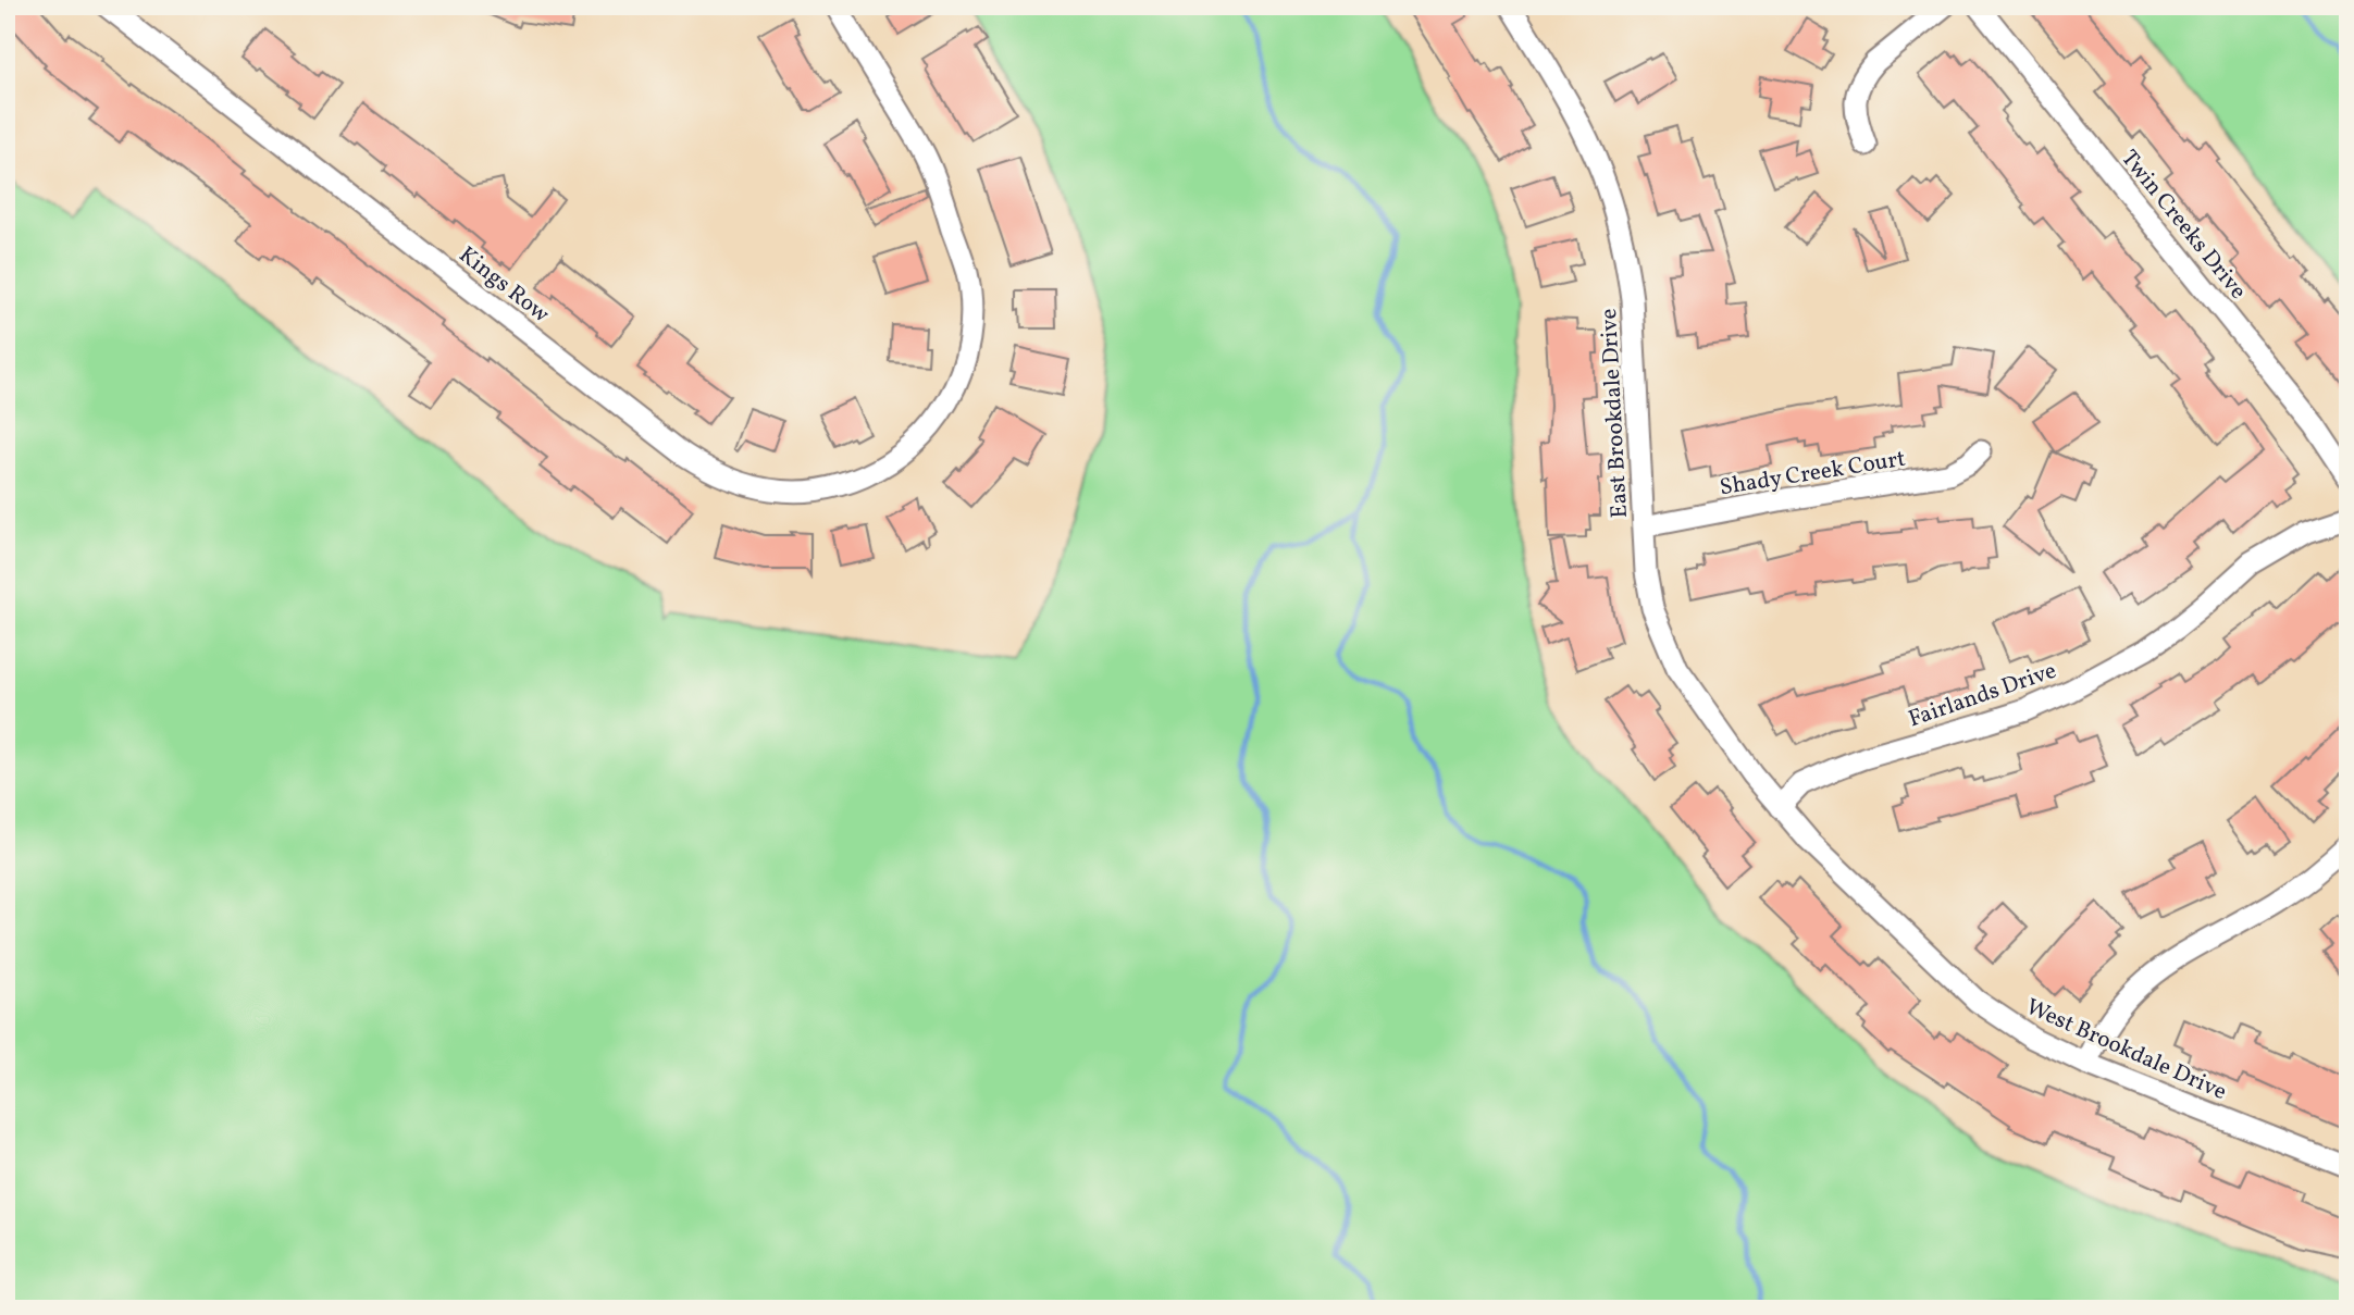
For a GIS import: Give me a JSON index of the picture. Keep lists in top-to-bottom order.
{
  "streets": {
    "street": [
      "Twin Creeks Drive",
      "Kings Row",
      "East Brookdale Drive",
      "Shady Creek Court",
      "Fairlands Drive",
      "West Brookdale Drive"
    ]
  },
  "crossings": [
    ["East Brookdale Drive", "Shady Creek Court"],
    ["East Brookdale Drive", "Fairlands Drive"],
    ["East Brookdale Drive", "West Brookdale Drive"],
    ["Fairlands Drive", "West Brookdale Drive"]
  ]
}
